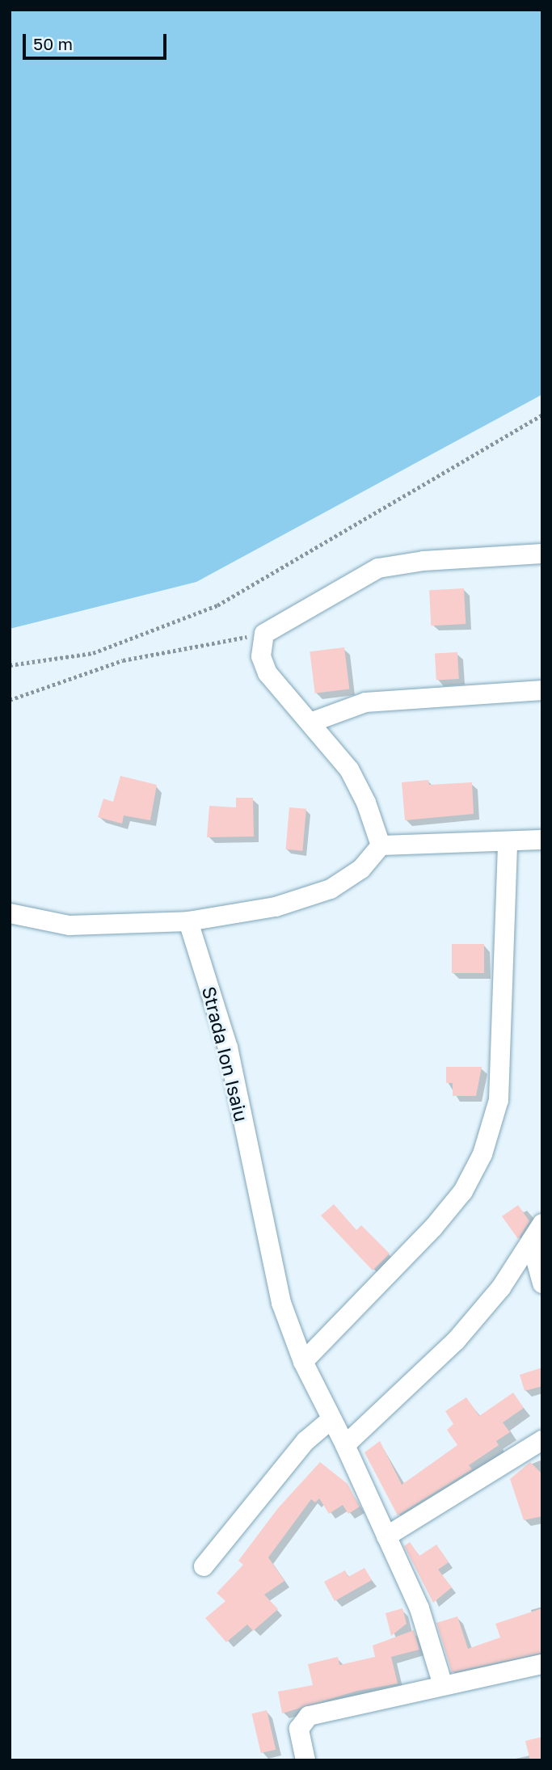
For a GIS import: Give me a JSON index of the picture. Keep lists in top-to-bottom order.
{
  "streets": {
    "street": ["Strada Ion Isaiu"]
  },
  "scale_bar": "50 m"
}
